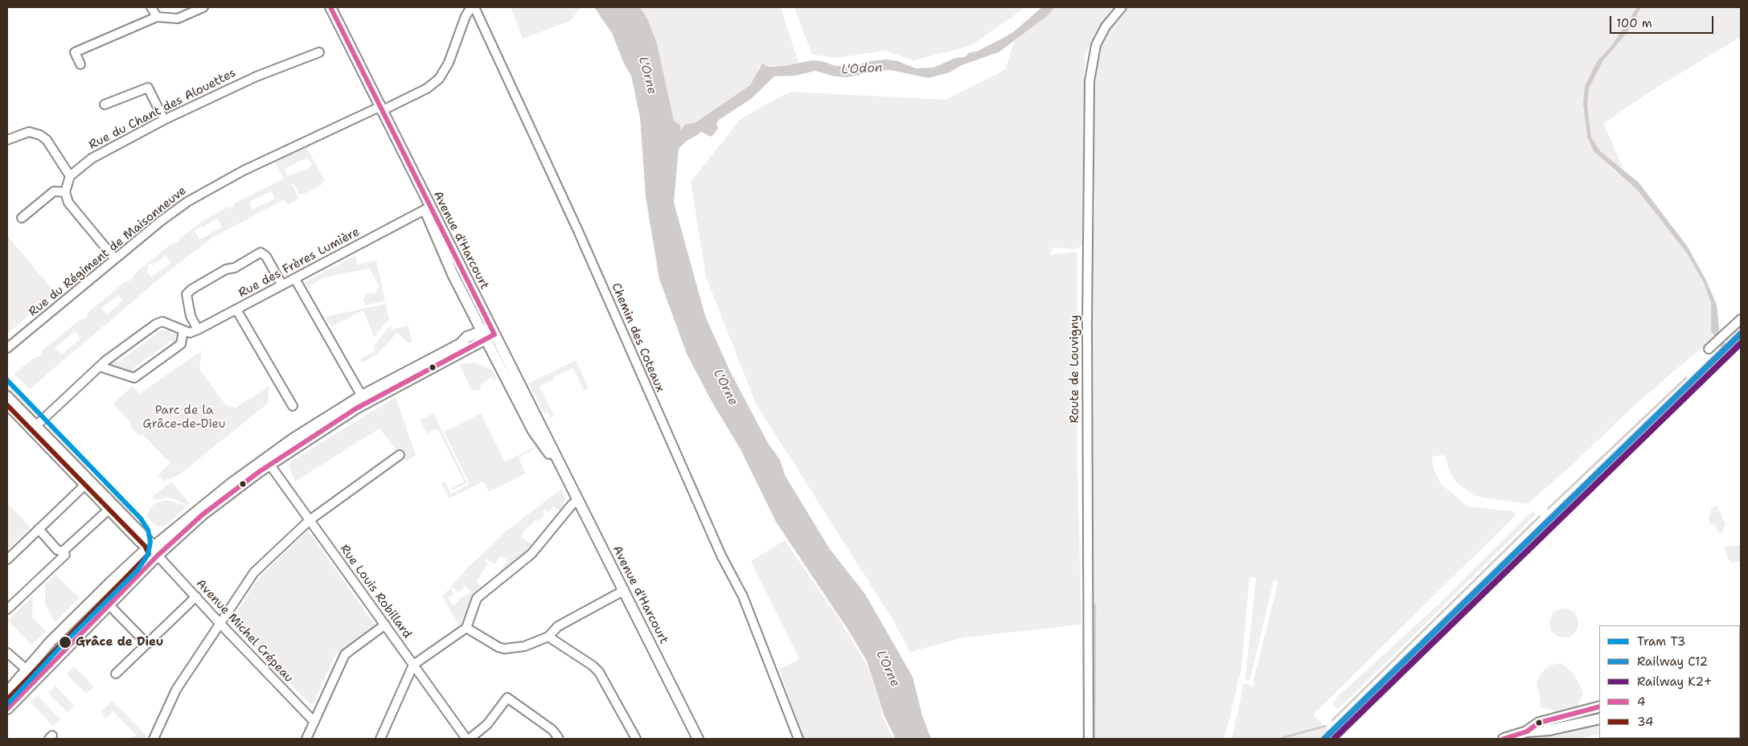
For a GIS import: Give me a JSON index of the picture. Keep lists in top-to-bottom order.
{
  "streets": {
    "main road": ["Avenue d'Harcourt"],
    "street": [
      "Rue du Chant des Alouettes",
      "Rue du Régiment de Maisonneuve",
      "Rue des Frères Lumière",
      "Chemin des Coteaux",
      "Route de Louvigny",
      "Rue Louis Robillard",
      "Avenue Michel Crépeau"
    ]
  },
  "crossings": [
    ["Avenue d'Harcourt", "Rue des Frères Lumière"]
  ],
  "water": ["L'Odon", "L'Orne"],
  "parks": ["Parc de la Grâce-de-Dieu"],
  "places": ["Grâce de Dieu"],
  "lines": [
    "transit line 4",
    "rail line C12",
    "rail line K2+",
    "tram line T3",
    "transit line 34"
  ],
  "legend": [
    "Tram T3",
    "Railway C12",
    "Railway K2+",
    "4",
    "34"
  ],
  "scale_bar": "100 m"
}
